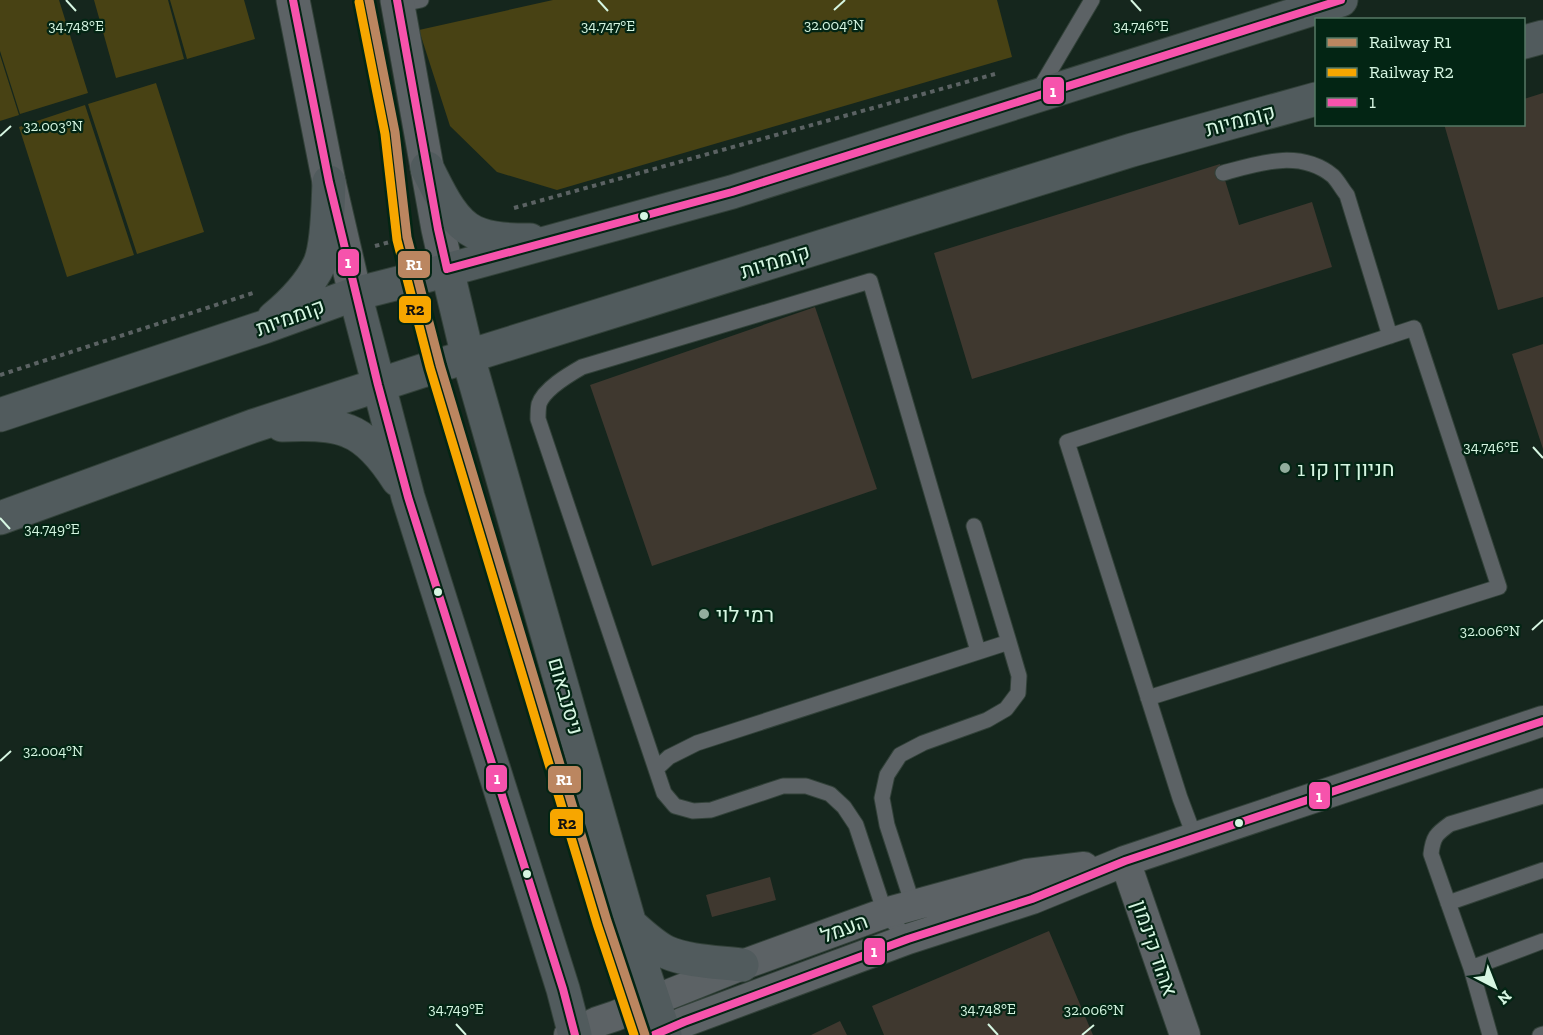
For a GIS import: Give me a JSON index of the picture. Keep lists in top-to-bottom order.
{
  "streets": {
    "main road": ["קוממיות", "ניסנבאום"],
    "street": ["העמל", "אהוד קינמון"]
  },
  "crossings": [
    ["קוממיות", "ניסנבאום"],
    ["ניסנבאום", "העמל"],
    ["העמל", "אהוד קינמון"]
  ],
  "places": ["חניון דן קו 1", "רמי לוי"],
  "lines": ["rail line R1", "transit line 1", "rail line R2"],
  "legend": ["Railway R1", "Railway R2", "1"],
  "north": "bottom right",
  "coordinates": [
    "32.004°N",
    "34.748°E",
    "34.747°E",
    "34.746°E",
    "32.003°N",
    "34.749°E",
    "32.006°N"
  ]
}
